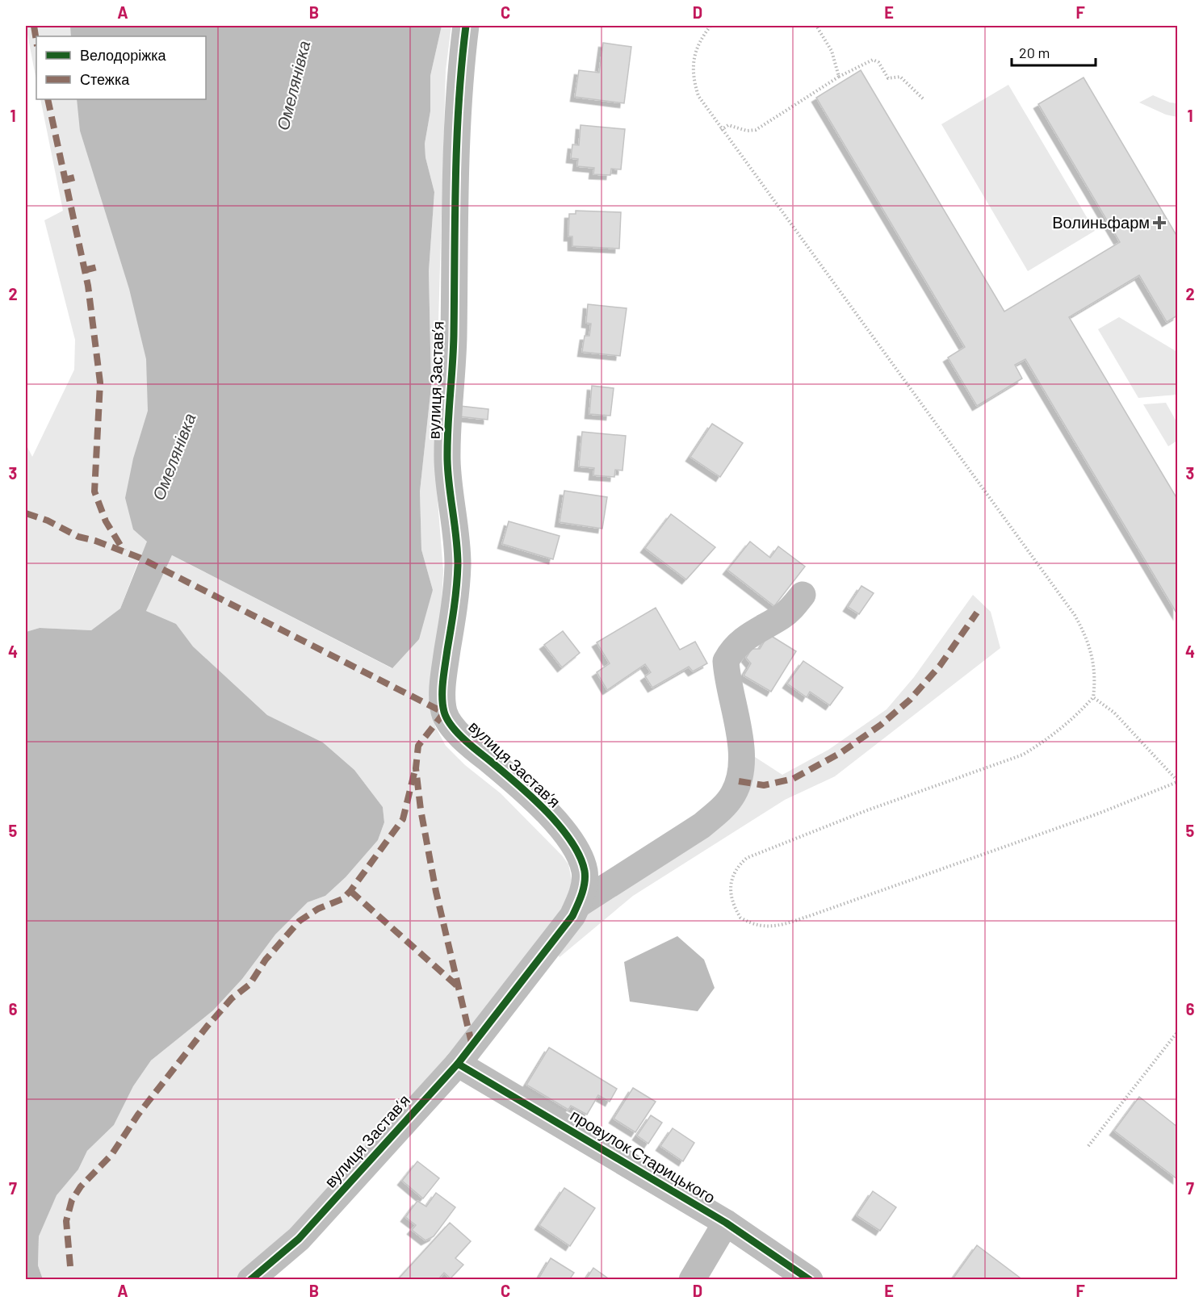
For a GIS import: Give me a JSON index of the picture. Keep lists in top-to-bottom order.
{
  "streets": {
    "street": ["вулиця Заставʼя", "провулок Старицького"]
  },
  "crossings": [
    ["вулиця Заставʼя", "провулок Старицького"]
  ],
  "water": ["Омелянівка"],
  "places": {
    "health": ["Волиньфарм"]
  },
  "legend": ["Велодоріжка", "Стежка"],
  "scale_bar": "20 m",
  "grid": {
    "columns": [
      "A",
      "B",
      "C",
      "D",
      "E",
      "F"
    ],
    "rows": [
      "1",
      "2",
      "3",
      "4",
      "5",
      "6",
      "7"
    ]
  }
}
